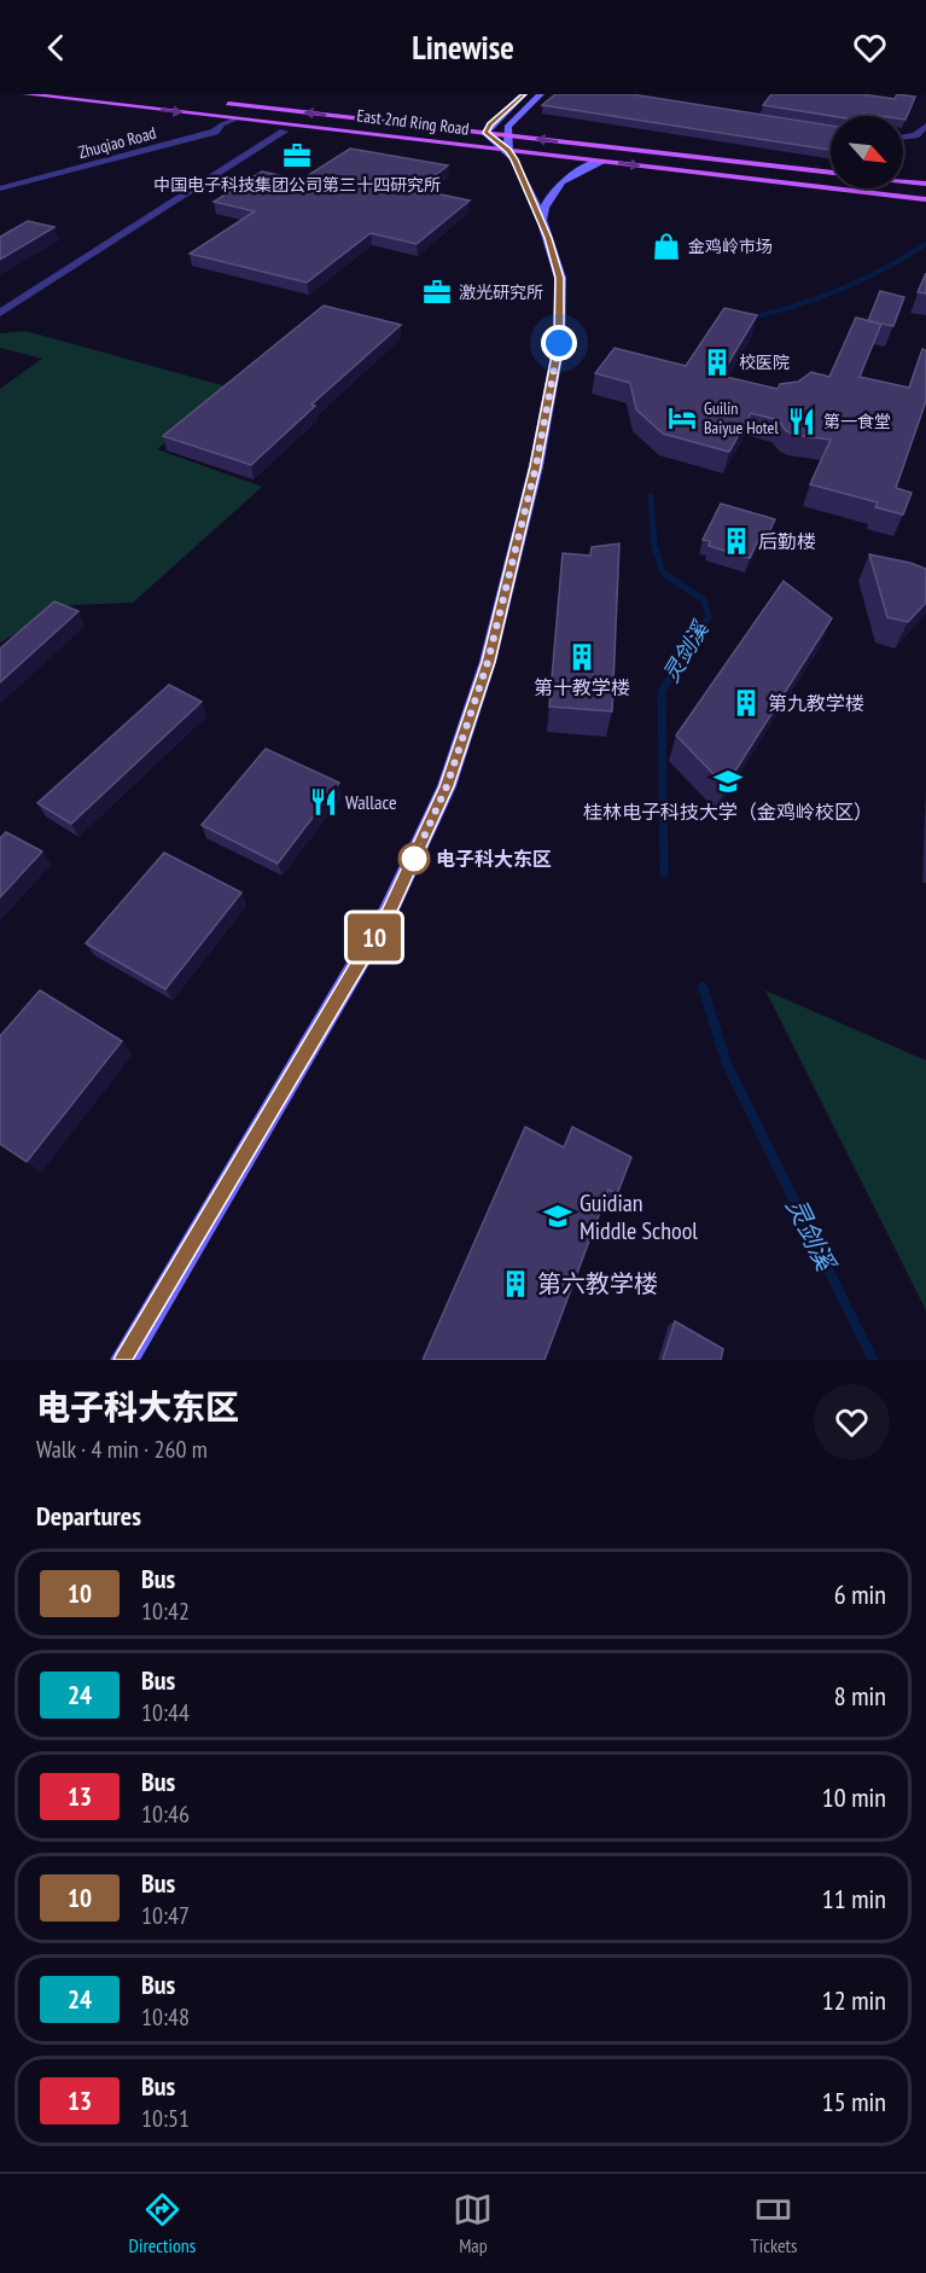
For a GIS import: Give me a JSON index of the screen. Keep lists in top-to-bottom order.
{
  "streets": {
    "main road": ["East 2nd Ring Road"],
    "street": ["Zhuqiao Road"]
  },
  "crossings": [
    ["East 2nd Ring Road", "Zhuqiao Road"]
  ],
  "water": ["灵剑溪"],
  "places": {
    "office": ["中国电子科技集团公司第三十四研究所", "激光研究所"],
    "shop": ["金鸡岭市场"],
    "building": [
      "校医院",
      "后勤楼",
      "第十教学楼",
      "第九教学楼",
      "第六教学楼"
    ],
    "hotel": ["Guilin Baiyue Hotel"],
    "restaurant": ["第一食堂", "Wallace"],
    "school or university": ["桂林电子科技大学（金鸡岭校区）", "Guidian Middle School"],
    "other": ["电子科大东区"]
  },
  "lines": ["bus line 10"],
  "north": "bottom right",
  "page": {
    "header": "Linewise",
    "on_map": "10",
    "heading": [
      ["电子科大东区", "Walk · 4 min · 260 m"],
      "Departures"
    ],
    "list": [
      {
        "mark": "10",
        "name": "Bus",
        "note": "10:42",
        "value": "6 min"
      },
      {
        "mark": "24",
        "name": "Bus",
        "note": "10:44",
        "value": "8 min"
      },
      {
        "mark": "13",
        "name": "Bus",
        "note": "10:46",
        "value": "10 min"
      },
      {
        "mark": "10",
        "name": "Bus",
        "note": "10:47",
        "value": "11 min"
      },
      {
        "mark": "24",
        "name": "Bus",
        "note": "10:48",
        "value": "12 min"
      },
      {
        "mark": "13",
        "name": "Bus",
        "note": "10:51",
        "value": "15 min"
      }
    ],
    "tabs": ["Directions", "Map", "Tickets"]
  }
}
